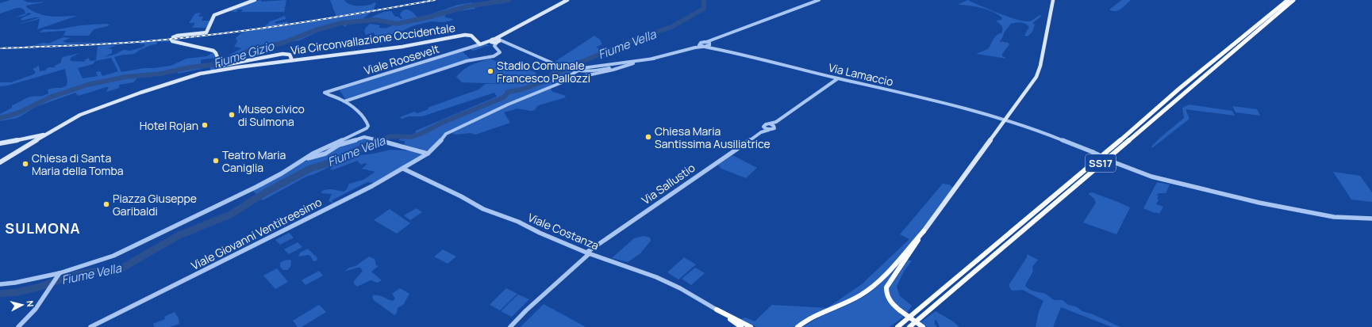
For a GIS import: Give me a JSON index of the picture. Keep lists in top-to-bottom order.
{
  "streets": {
    "highway": ["SS17"],
    "main road": ["Via Circonvallazione Occidentale", "Viale Roosevelt"],
    "street": [
      "Via Lamaccio",
      "Via Sallustio",
      "Viale Costanza",
      "Viale Giovanni Ventitreesimo"
    ]
  },
  "crossings": [
    ["Via Circonvallazione Occidentale", "Viale Roosevelt"],
    ["Via Sallustio", "Viale Costanza"],
    ["Viale Costanza", "Viale Giovanni Ventitreesimo"]
  ],
  "districts": ["SULMONA"],
  "water": ["Fiume Vella", "Fiume Gizio"],
  "places": [
    "Stadio Comunale Francesco Pallozzi",
    "Museo civico di Sulmona",
    "Hotel Rojan",
    "Chiesa Maria Santissima Ausiliatrice",
    "Teatro Maria Caniglia",
    "Chiesa di Santa Maria della Tomba",
    "Piazza Giuseppe Garibaldi"
  ],
  "north": "right"
}
